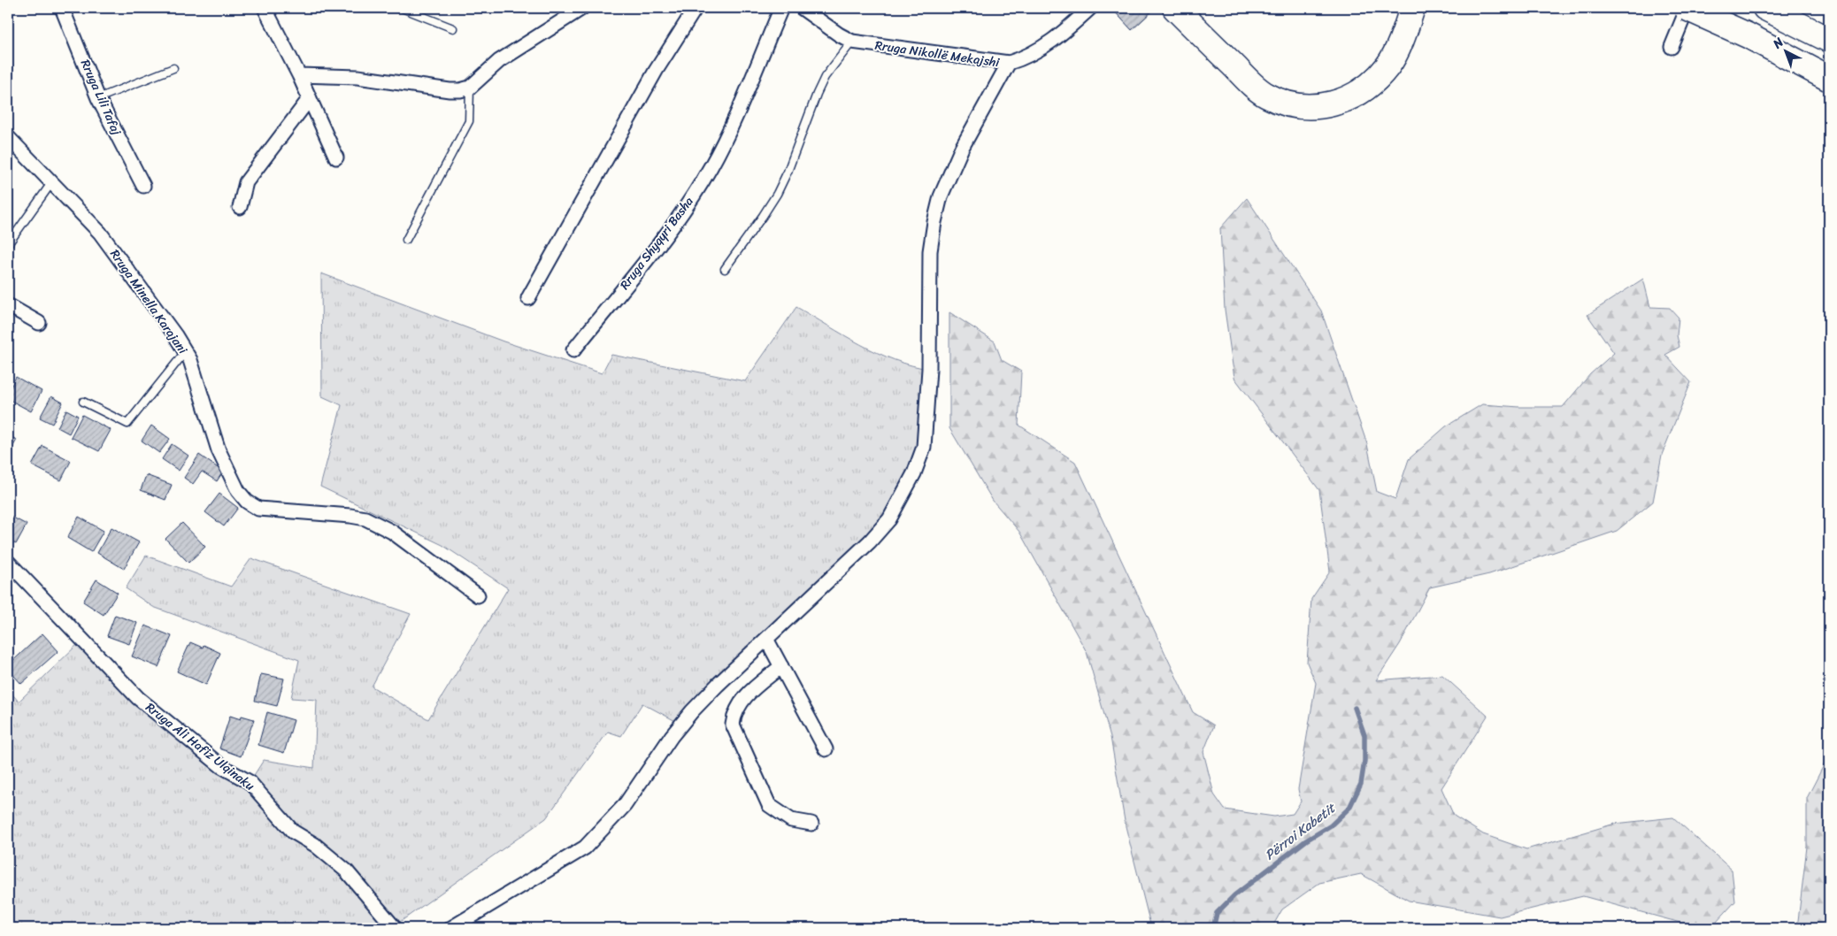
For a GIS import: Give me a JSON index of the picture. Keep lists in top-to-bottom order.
{
  "streets": {
    "street": [
      "Rruga Nikollë Mekajshi",
      "Rruga Lili Tafaj",
      "Rruga Shyqyri Basha",
      "Rruga Minella Karajani",
      "Rruga Ali Hafiz Ulqinaku"
    ]
  },
  "water": ["Përroi Kabetit"],
  "north": "top left"
}
